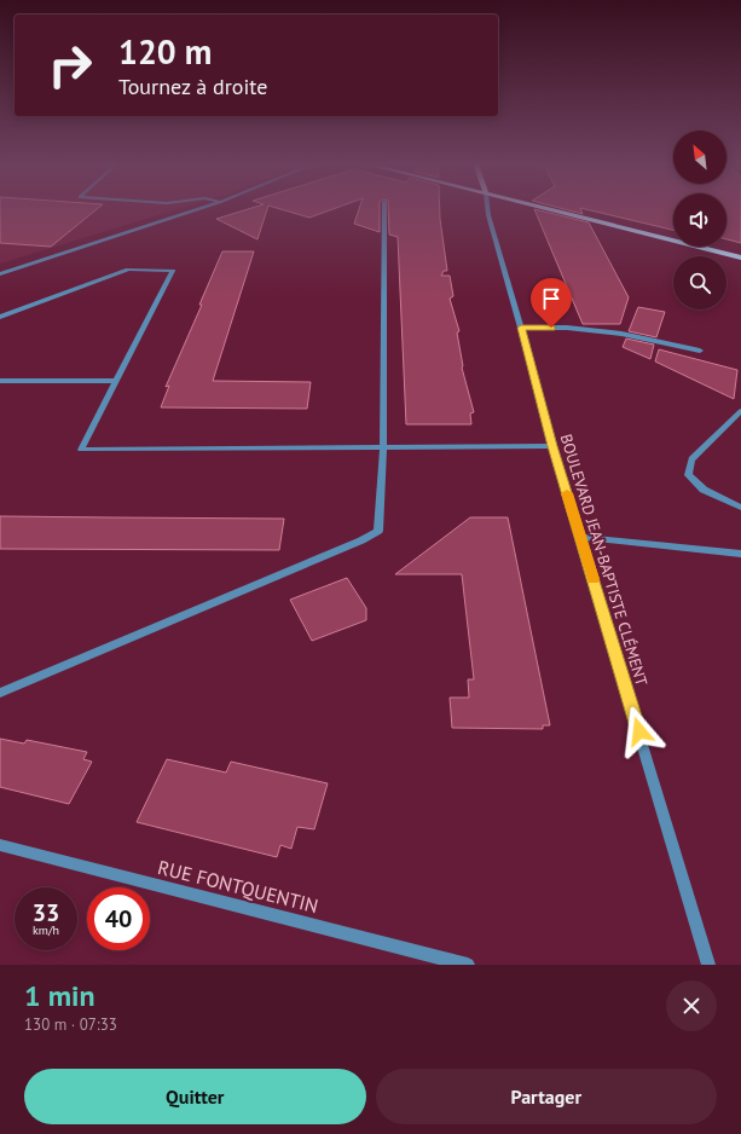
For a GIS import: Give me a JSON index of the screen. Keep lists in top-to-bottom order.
{
  "streets": {
    "street": ["BOULEVARD JEAN-BAPTISTE CLÉMENT", "RUE FONTQUENTIN"]
  },
  "north": "top left",
  "page": {
    "turn": ["120 m", "Tournez à droite"],
    "speed": "33 km/h",
    "limit": "40",
    "heading": ["1 min", "130 m · 07:33"],
    "buttons": ["Quitter", "Partager"]
  }
}
